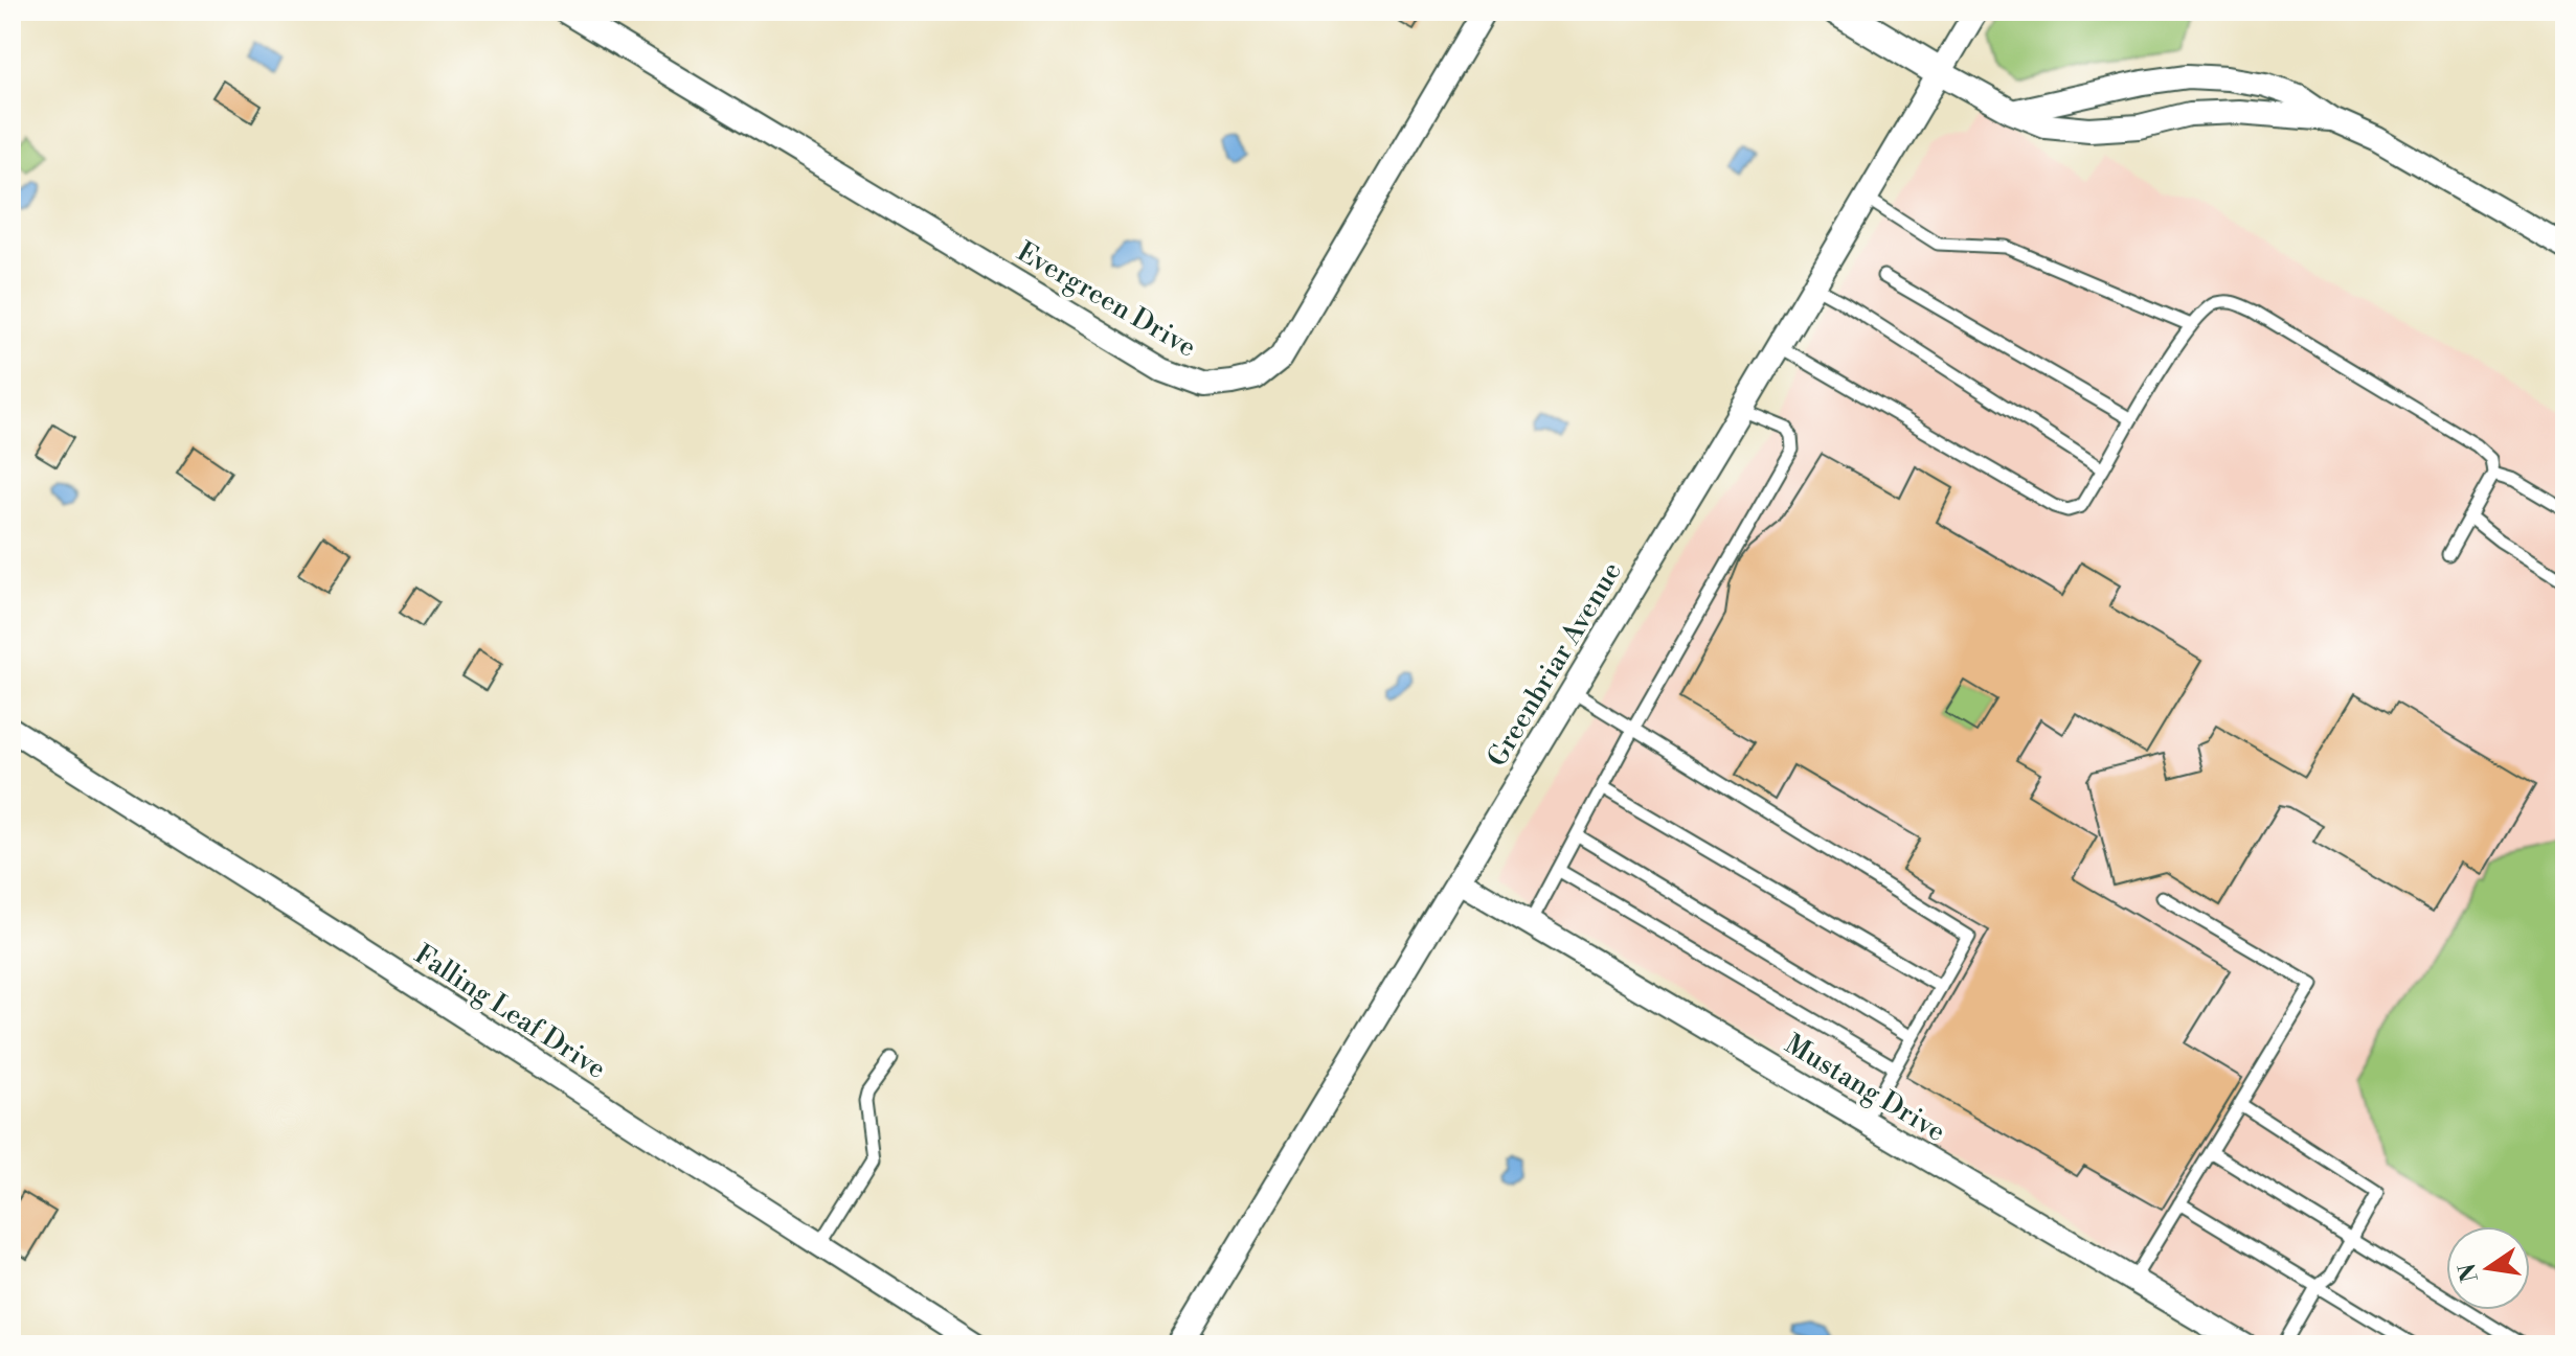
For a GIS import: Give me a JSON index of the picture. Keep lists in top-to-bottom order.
{
  "streets": {
    "street": [
      "Evergreen Drive",
      "Greenbriar Avenue",
      "Falling Leaf Drive",
      "Mustang Drive"
    ]
  },
  "crossings": [
    ["Greenbriar Avenue", "Mustang Drive"]
  ],
  "north": "left"
}
